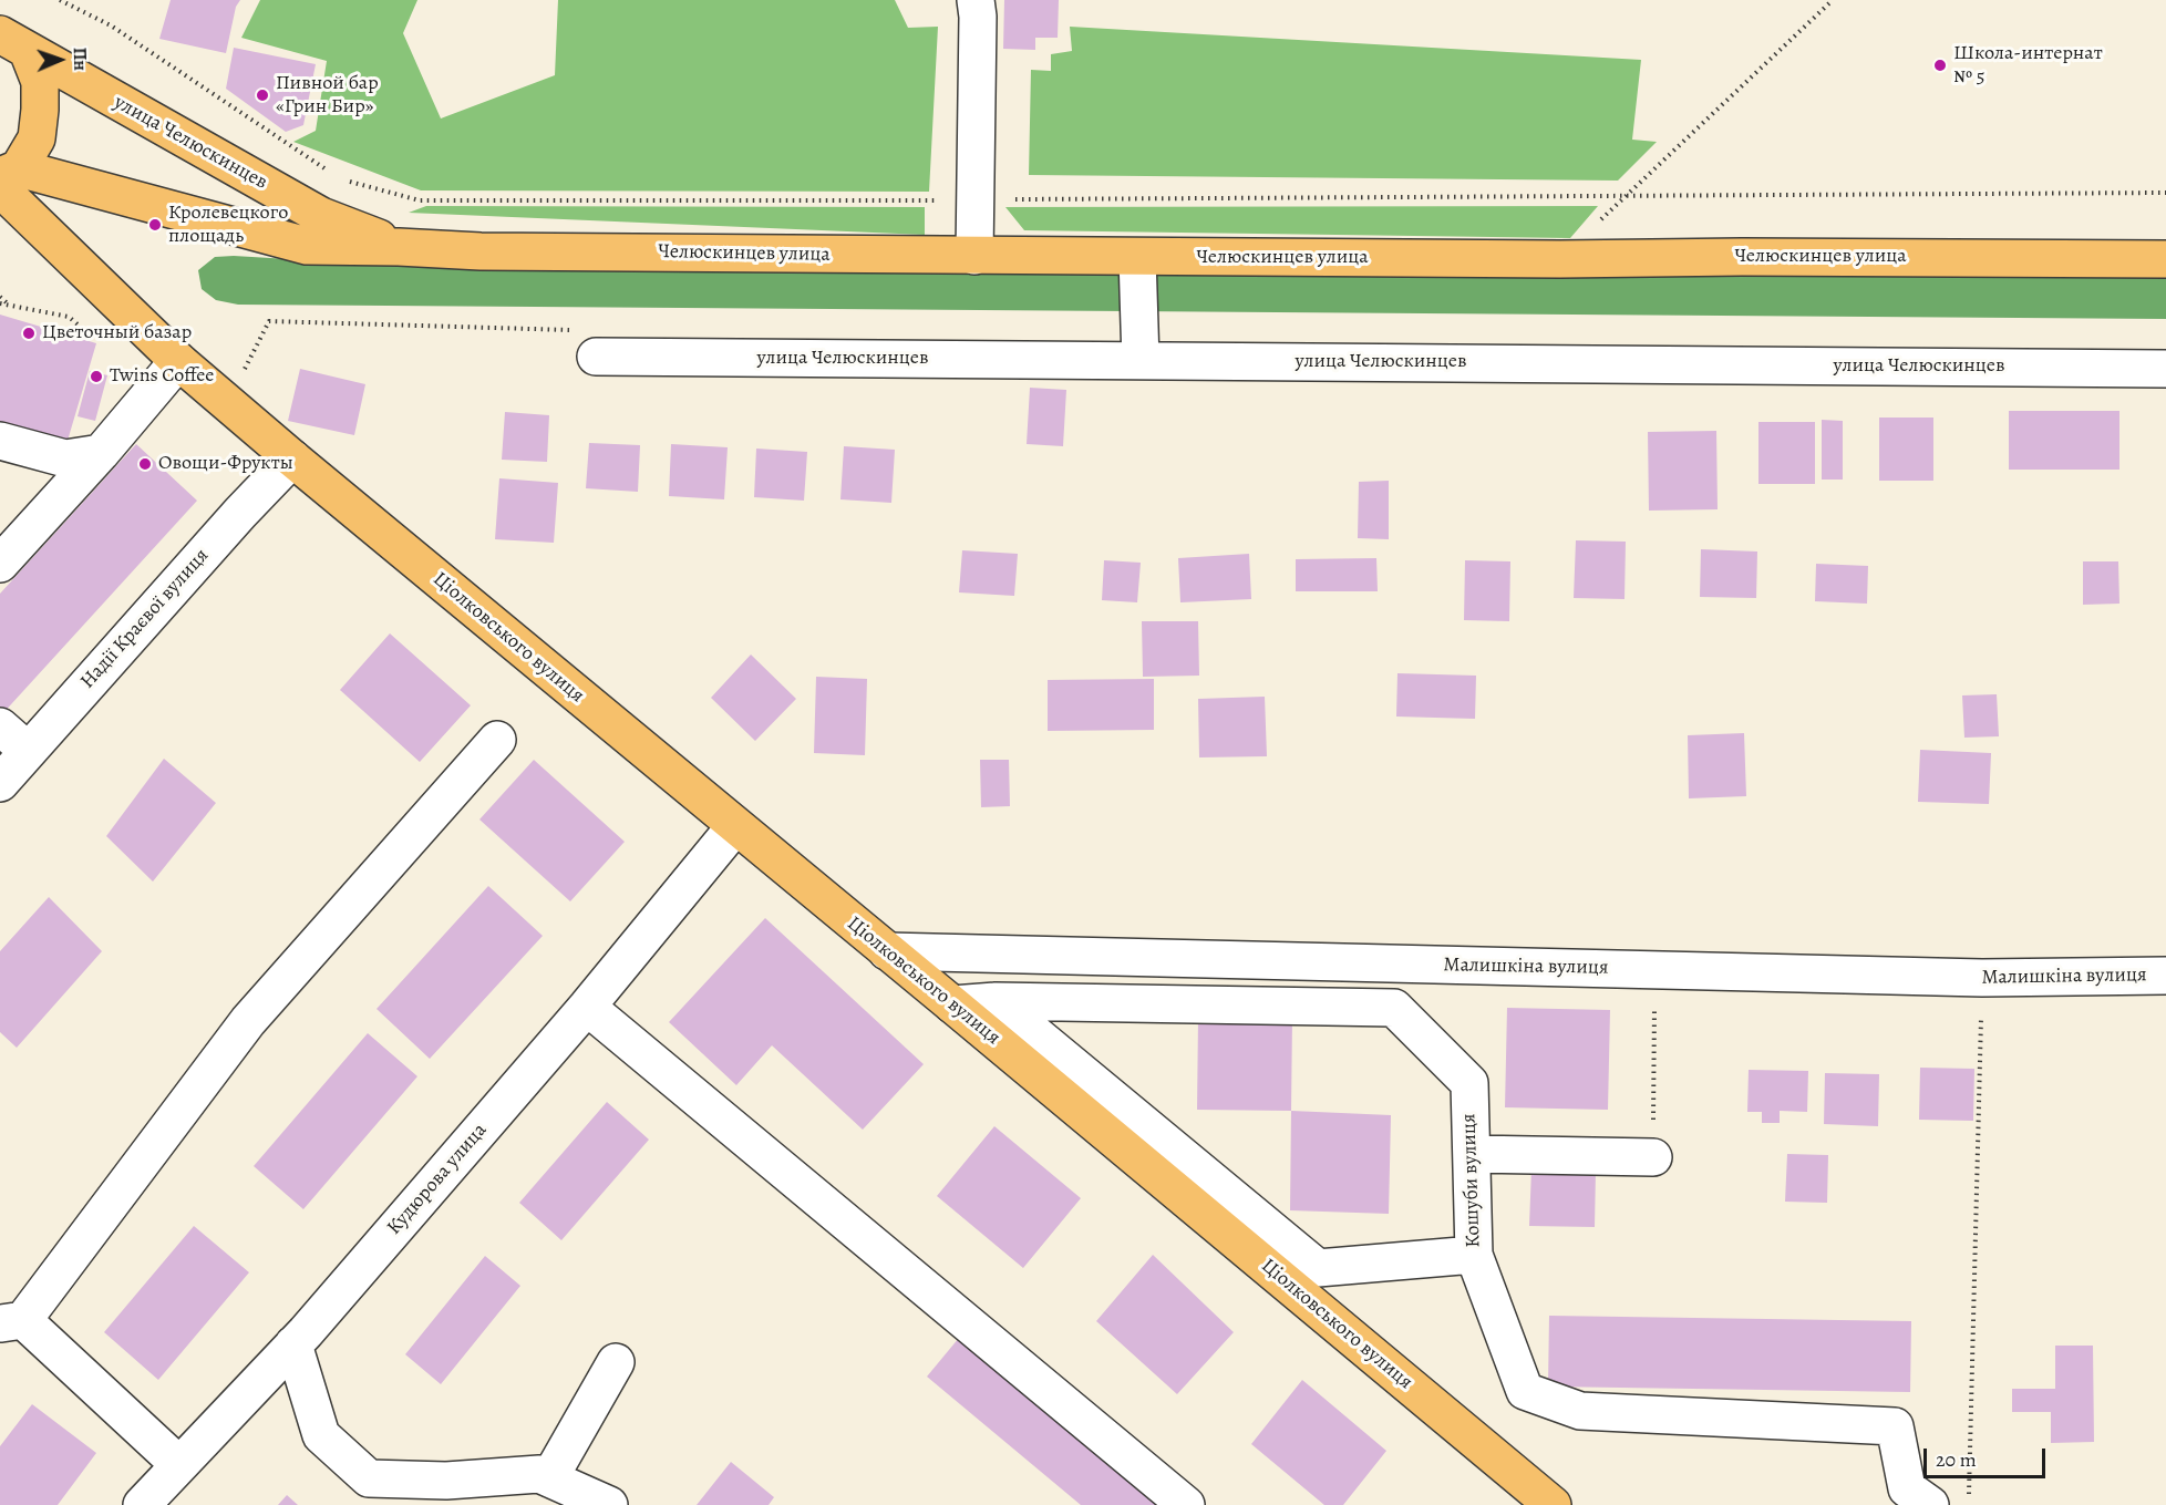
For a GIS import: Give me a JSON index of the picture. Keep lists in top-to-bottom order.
{
  "streets": {
    "main road": ["улица Челюскинцев", "Челюскинцев улица", "Ціолковського вулиця"],
    "street": [
      "Надії Краєвої вулиця",
      "Малишкіна вулиця",
      "Кудюрова улица",
      "Кошуби вулиця"
    ]
  },
  "crossings": [
    ["улица Челюскинцев", "Челюскинцев улица"],
    ["Надії Краєвої вулиця", "Ціолковського вулиця"],
    ["Ціолковського вулиця", "Малишкіна вулиця"],
    ["Ціолковського вулиця", "Кудюрова улица"],
    ["Ціолковського вулиця", "Кошуби вулиця"]
  ],
  "places": [
    "Школа-интернат № 5",
    "Пивной бар «Грин Бир»",
    "Кролевецкого площадь",
    "Цветочный базар",
    "Twins Coffee",
    "Овощи-Фрукты"
  ],
  "scale_bar": "20 m",
  "north": "right"
}
